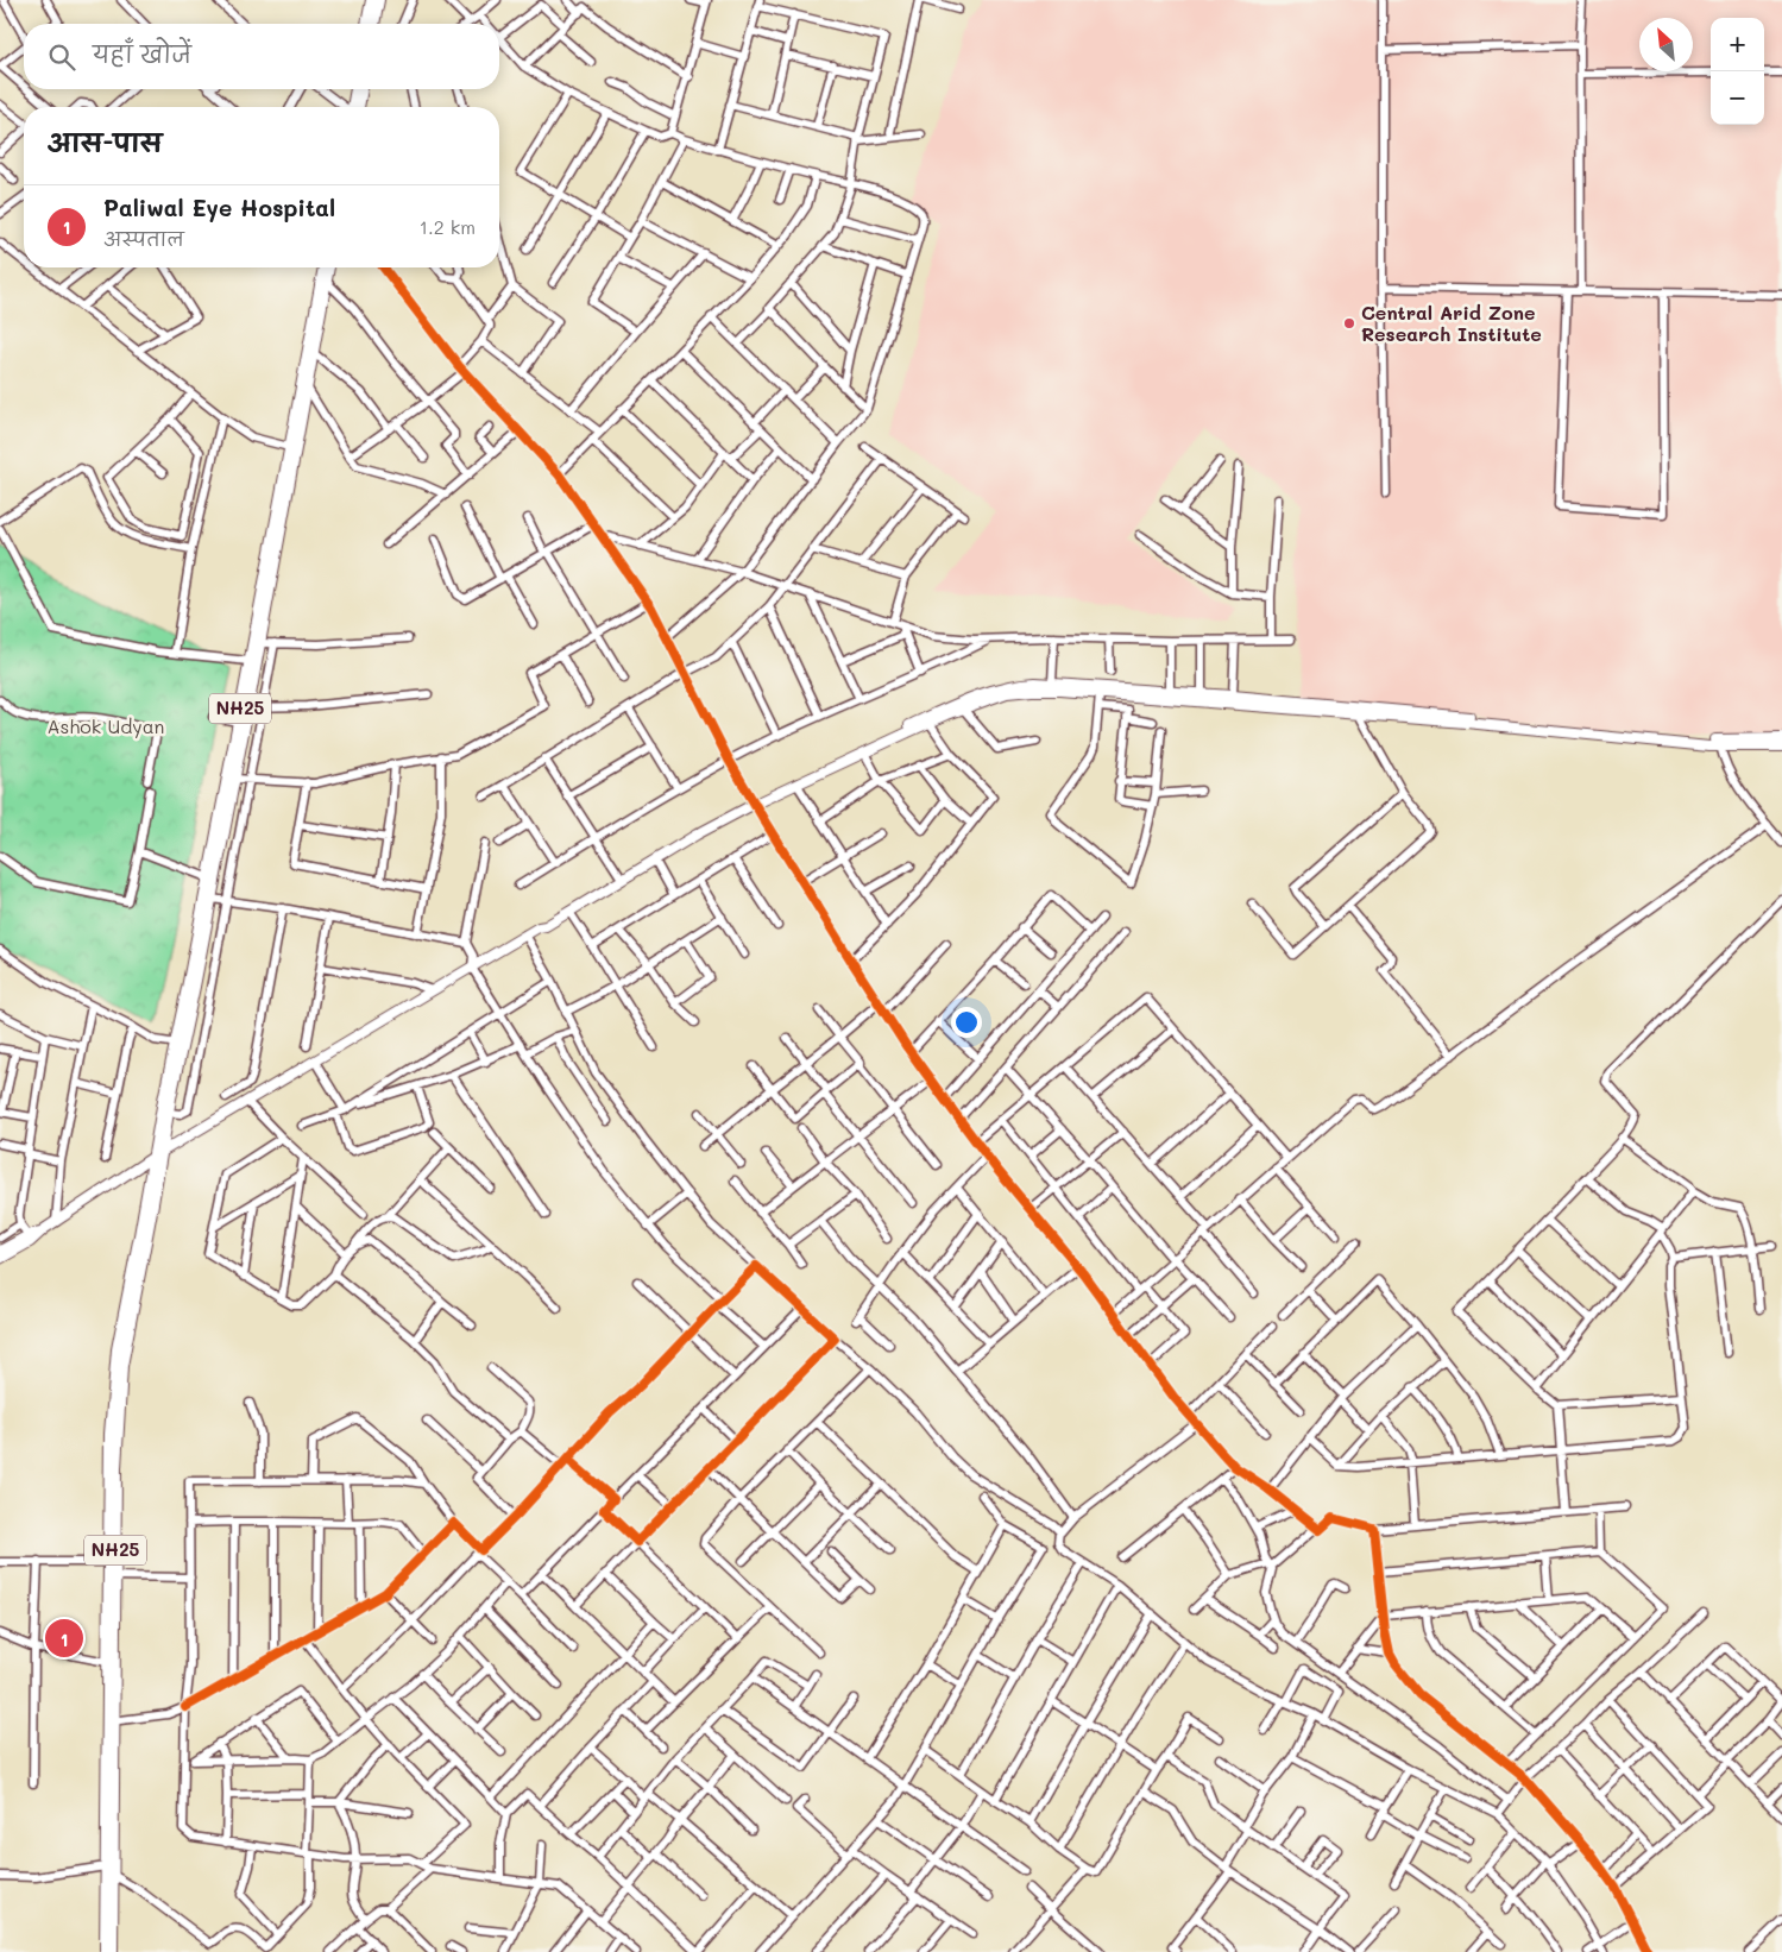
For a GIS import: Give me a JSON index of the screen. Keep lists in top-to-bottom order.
{
  "streets": {
    "main road": ["NH25"]
  },
  "parks": ["Ashok Udyan"],
  "places": ["Central Arid Zone Research Institute"],
  "north": "top left",
  "page": {
    "map_buttons": ["+", "−"],
    "search": "यहाँ खोजें",
    "heading": "आस-पास",
    "list": [
      {
        "mark": "1",
        "name": "Paliwal Eye Hospital",
        "note": "अस्पताल",
        "value": "1.2 km"
      }
    ],
    "pins": "1"
  }
}
